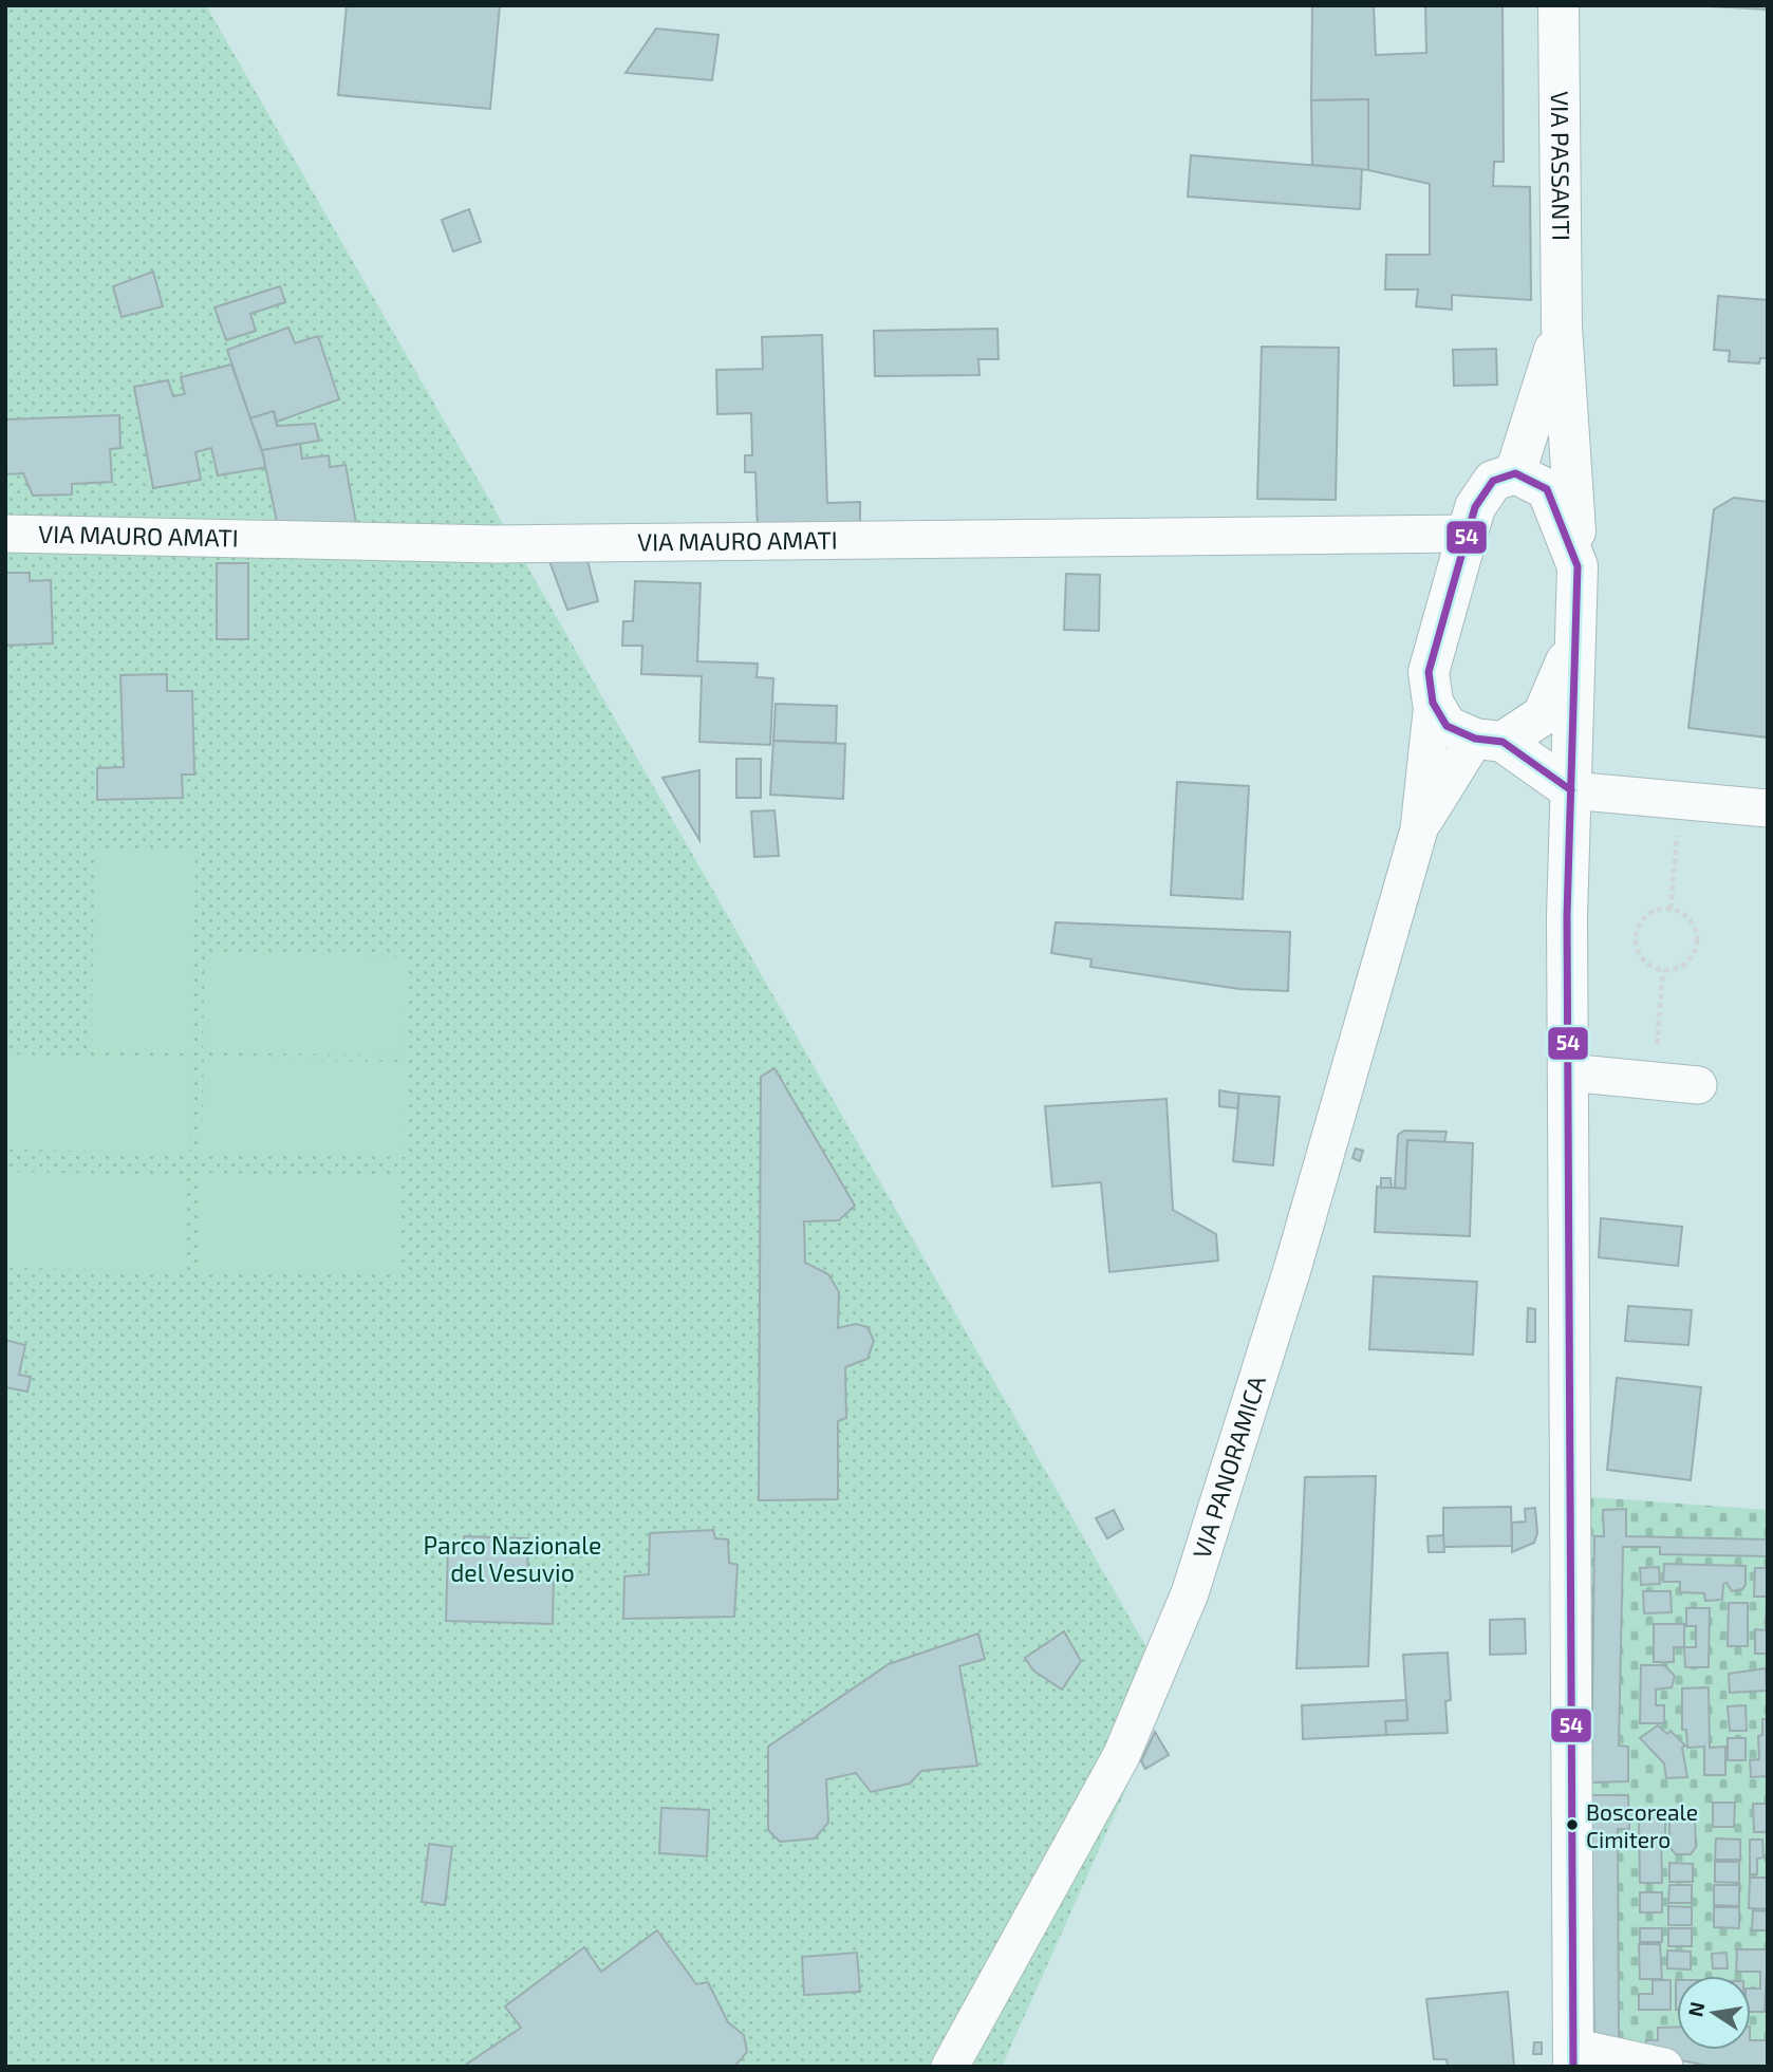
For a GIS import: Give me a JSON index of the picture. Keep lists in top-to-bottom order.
{
  "streets": {
    "main road": ["VIA PASSANTI"],
    "street": ["VIA MAURO AMATI", "VIA PANORAMICA"]
  },
  "crossings": [
    ["VIA PASSANTI", "VIA PANORAMICA"]
  ],
  "parks": ["Parco Nazionale del Vesuvio"],
  "places": ["Boscoreale Cimitero"],
  "lines": ["transit line 54"],
  "north": "left"
}
